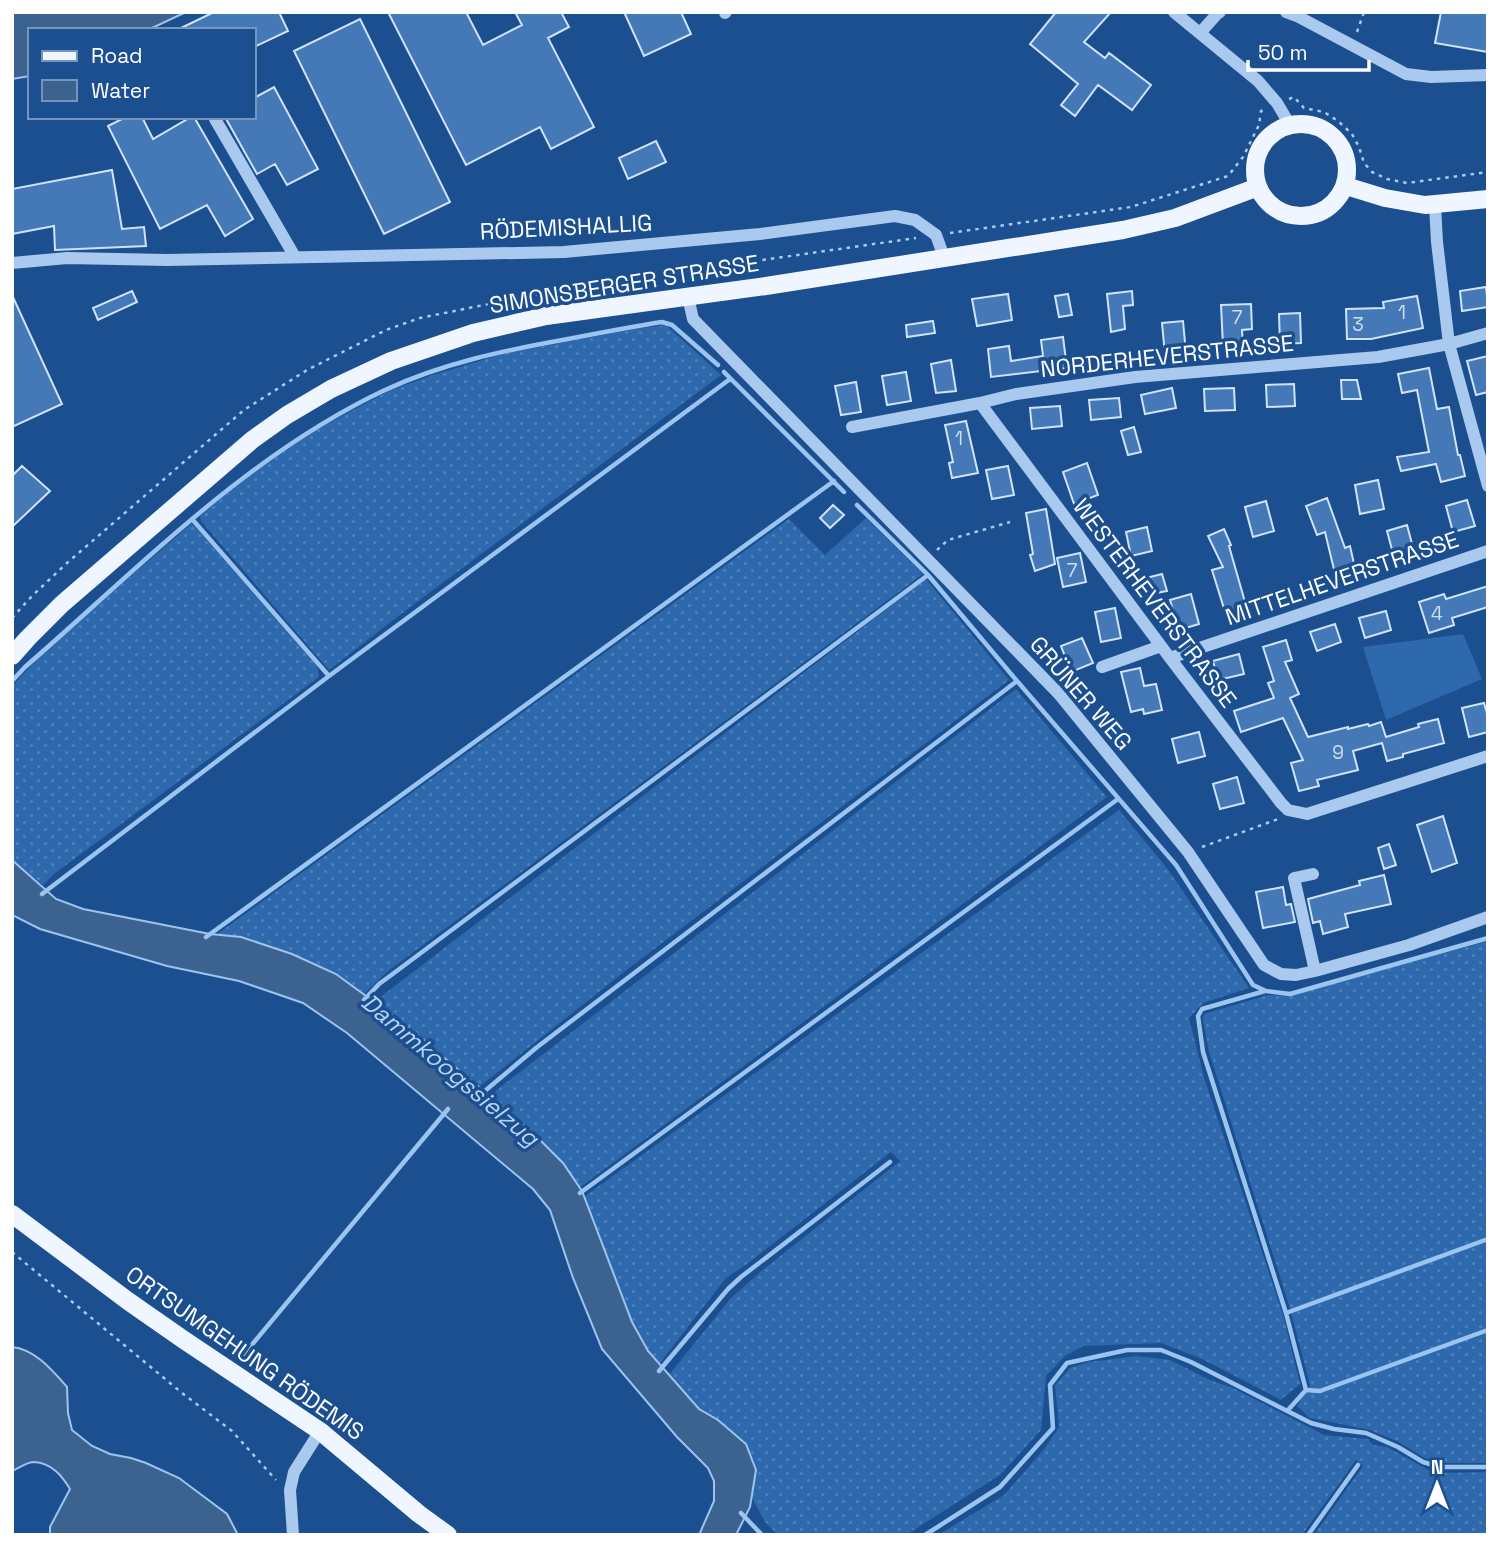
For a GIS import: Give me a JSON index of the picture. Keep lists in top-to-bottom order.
{
  "streets": {
    "main road": ["SIMONSBERGER STRASSE", "ORTSUMGEHUNG RÖDEMIS"],
    "street": [
      "RÖDEMISHALLIG",
      "NORDERHEVERSTRASSE",
      "MITTELHEVERSTRASSE",
      "WESTERHEVERSTRASSE",
      "GRÜNER WEG"
    ]
  },
  "crossings": [
    ["SIMONSBERGER STRASSE", "GRÜNER WEG"],
    ["NORDERHEVERSTRASSE", "WESTERHEVERSTRASSE"],
    ["MITTELHEVERSTRASSE", "WESTERHEVERSTRASSE"]
  ],
  "water": ["Dammkoogssielzug"],
  "house_numbers": [
    "1",
    "7",
    "3",
    "1",
    "7",
    "4",
    "9"
  ],
  "legend": ["Road", "Water"],
  "scale_bar": "50 m",
  "north": "top"
}
